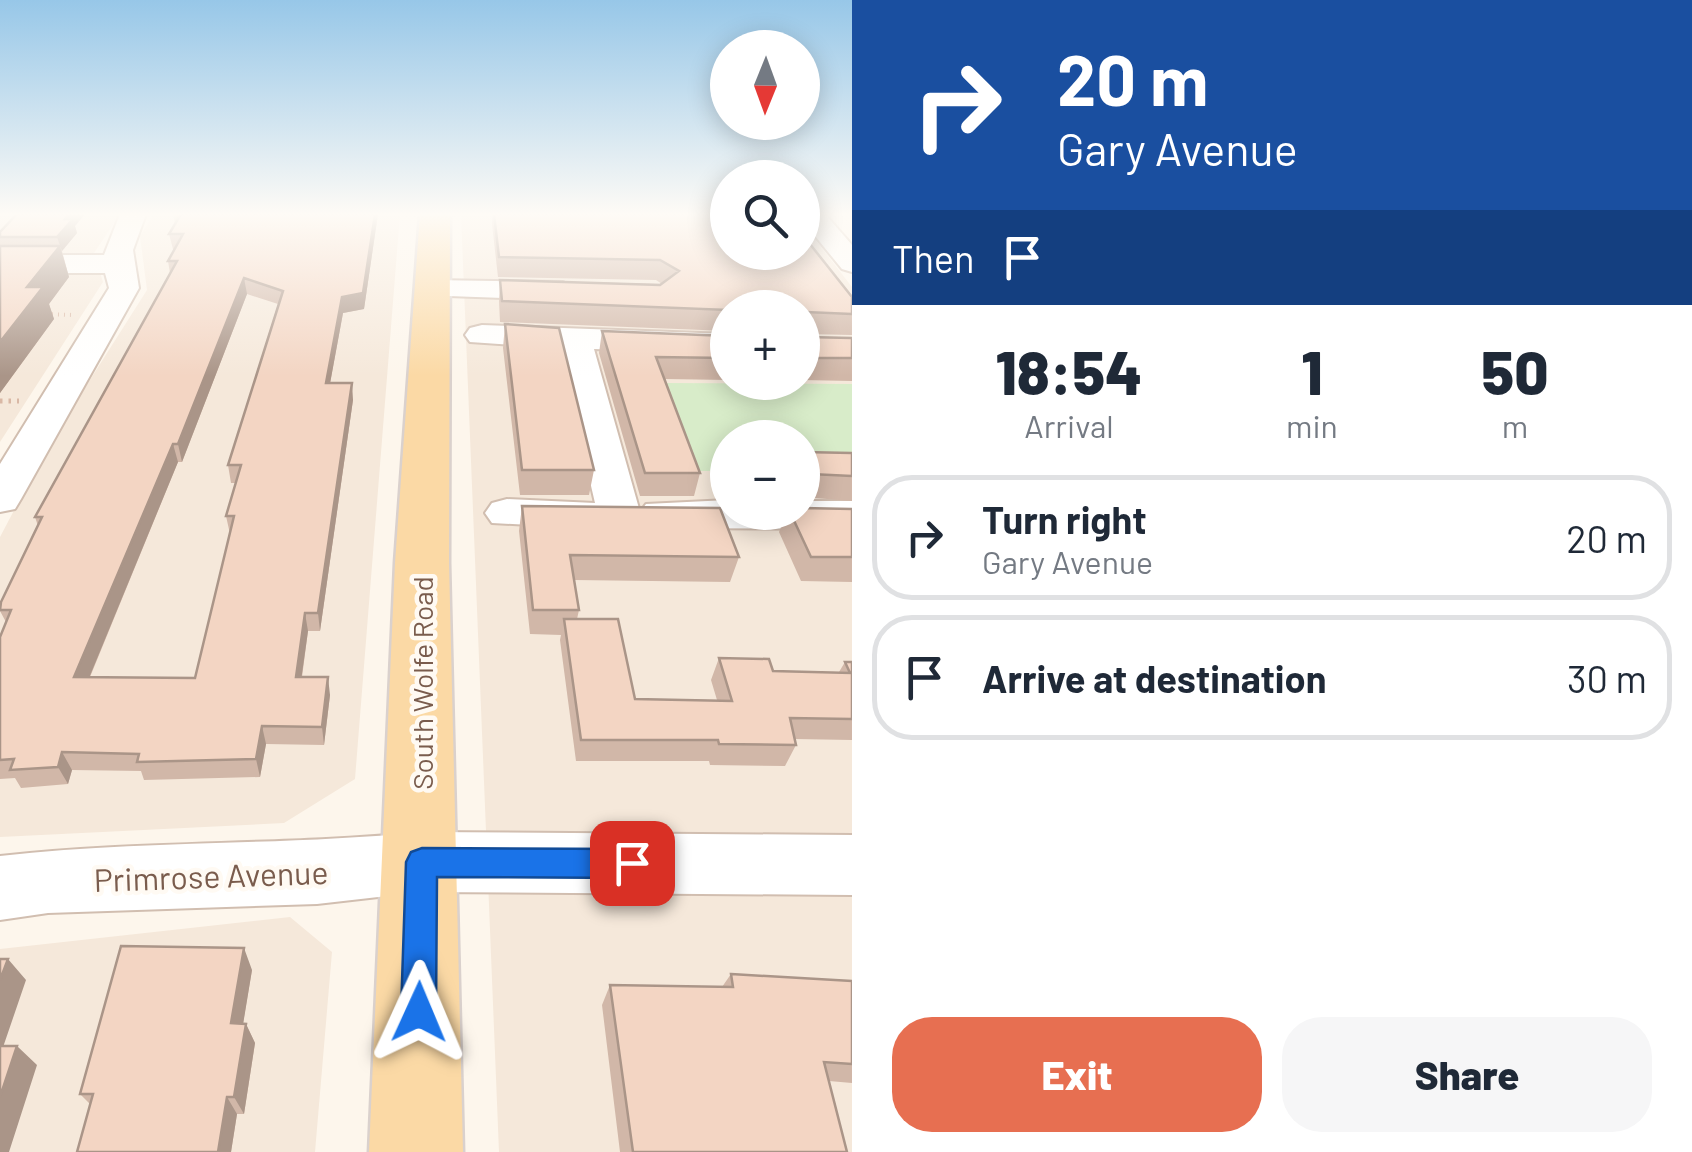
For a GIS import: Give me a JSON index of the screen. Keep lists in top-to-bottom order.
{
  "streets": {
    "main road": ["South Wolfe Road"],
    "street": ["Primrose Avenue"]
  },
  "crossings": [
    ["South Wolfe Road", "Primrose Avenue"]
  ],
  "north": "bottom",
  "page": {
    "turn": ["20 m", "Gary Avenue"],
    "map_buttons": ["+", "−"],
    "then": "Then",
    "eta": [
      "18:54",
      "Arrival",
      "1",
      "min",
      "50",
      "m"
    ],
    "list": [
      {
        "name": "Turn right",
        "note": "Gary Avenue",
        "value": "20 m"
      },
      {
        "name": "Arrive at destination",
        "value": "30 m"
      }
    ],
    "buttons": ["Exit", "Share"]
  }
}
